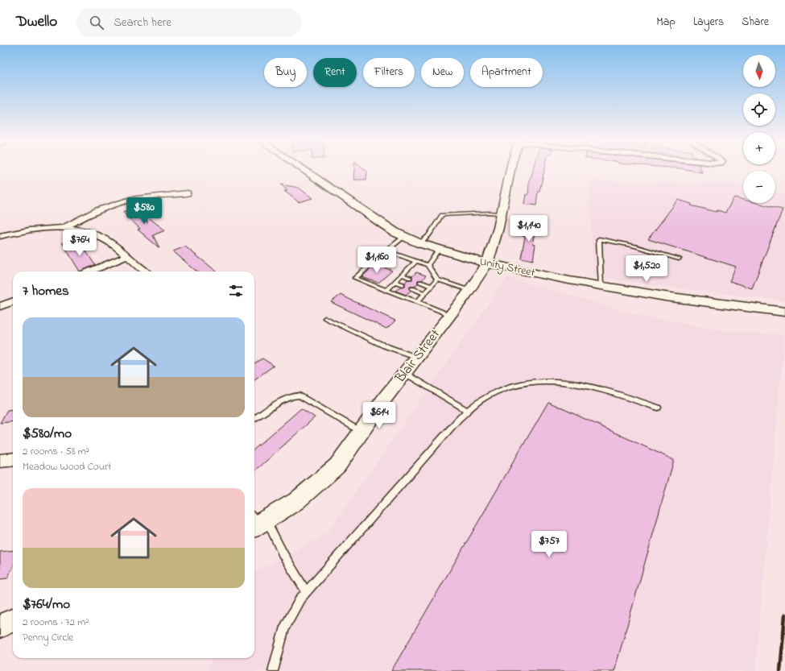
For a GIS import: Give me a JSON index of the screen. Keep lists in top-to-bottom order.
{
  "streets": {
    "street": ["Unity Street", "Blair Street"]
  },
  "crossings": [
    ["Unity Street", "Blair Street"]
  ],
  "north": "bottom",
  "page": {
    "header": "Dwello",
    "search": "Search here",
    "nav": ["Map", "Layers", "Share"],
    "map_buttons": ["+", "−"],
    "chip": [
      "Buy",
      "Rent",
      "Filters",
      "New",
      "Apartment"
    ],
    "price": [
      "$580",
      "$1,140",
      "$764",
      "$1,160",
      "$1,520",
      "$614",
      "$757"
    ],
    "heading": "7 homes",
    "list": [
      {
        "name": "$580/mo",
        "note": "2 rooms · 58 m² · Meadow Wood Court"
      },
      {
        "name": "$764/mo",
        "note": "2 rooms · 72 m² · Penny Circle"
      }
    ]
  }
}
